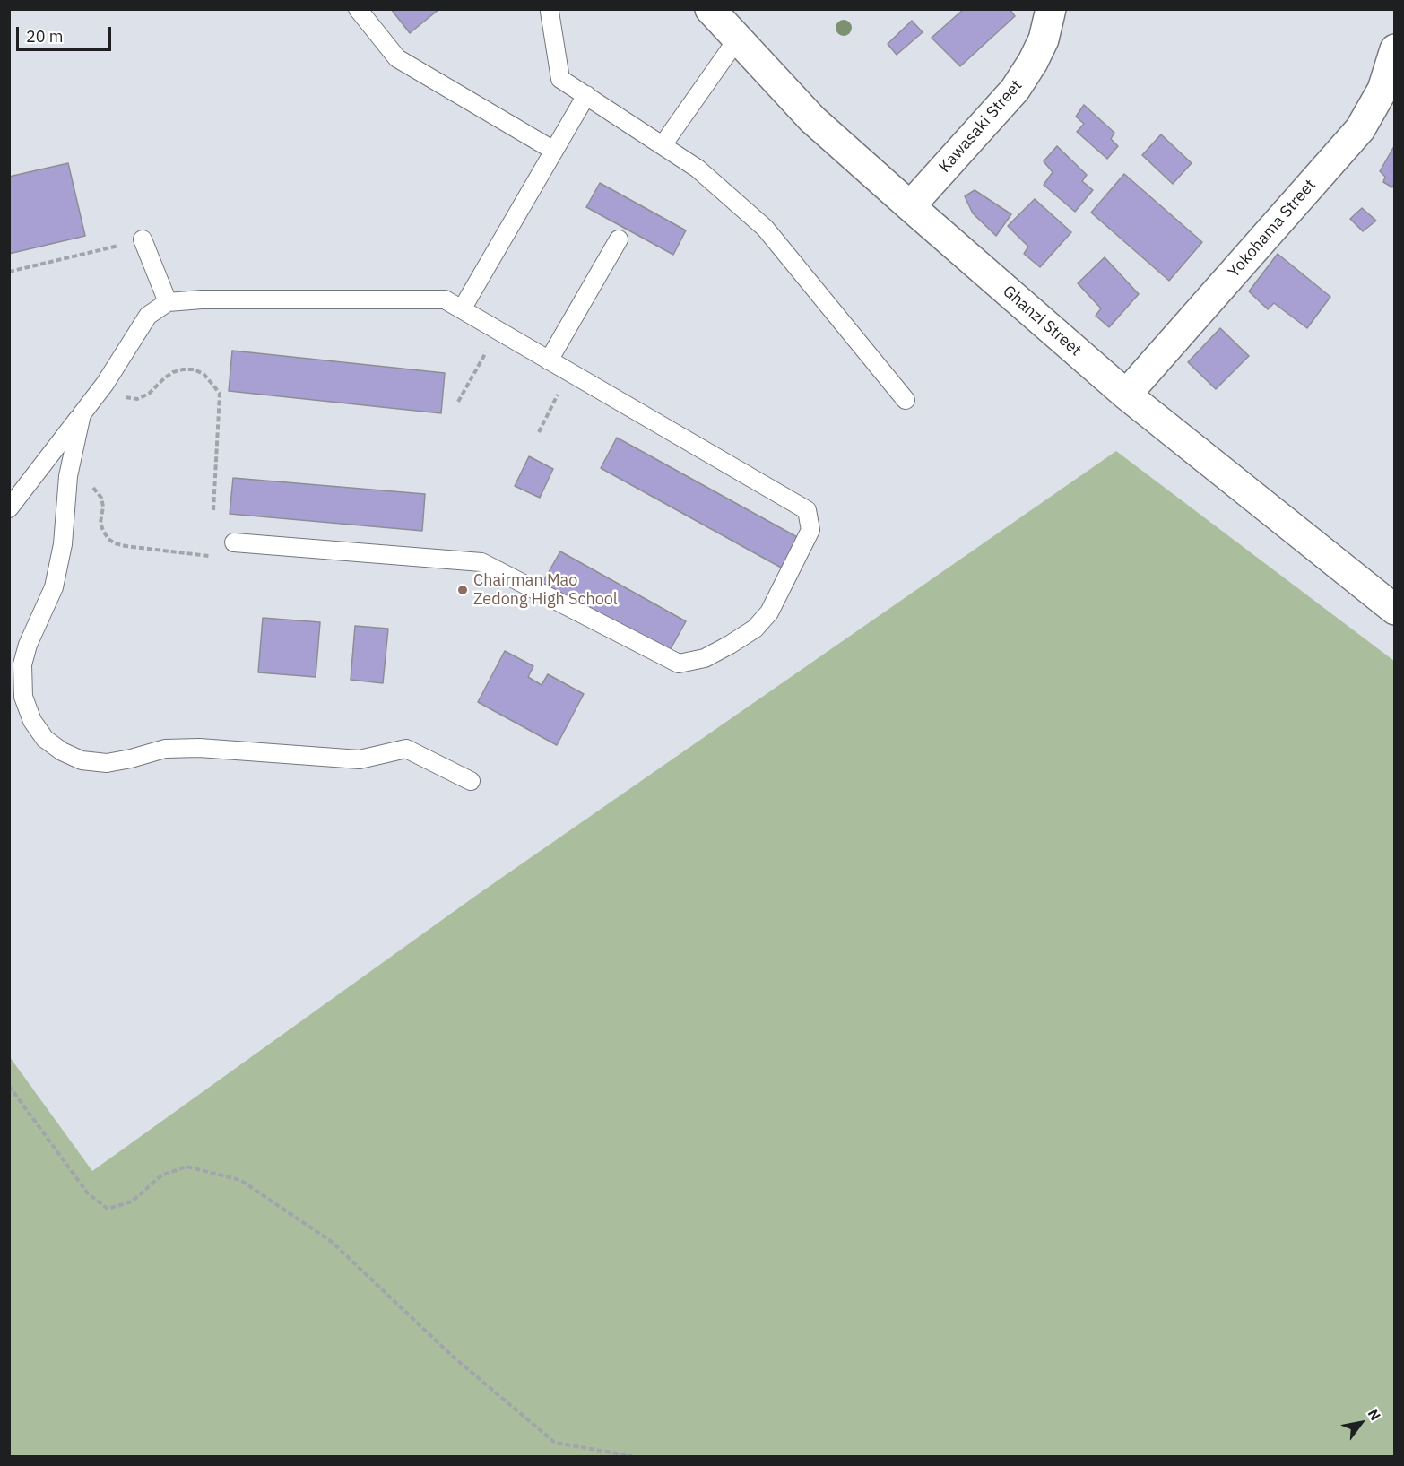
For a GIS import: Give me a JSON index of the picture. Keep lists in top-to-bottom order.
{
  "streets": {
    "street": ["Kawasaki Street", "Yokohama Street", "Ghanzi Street"]
  },
  "crossings": [
    ["Kawasaki Street", "Ghanzi Street"],
    ["Yokohama Street", "Ghanzi Street"]
  ],
  "places": ["Chairman Mao Zedong High School"],
  "scale_bar": "20 m",
  "north": "top right"
}
